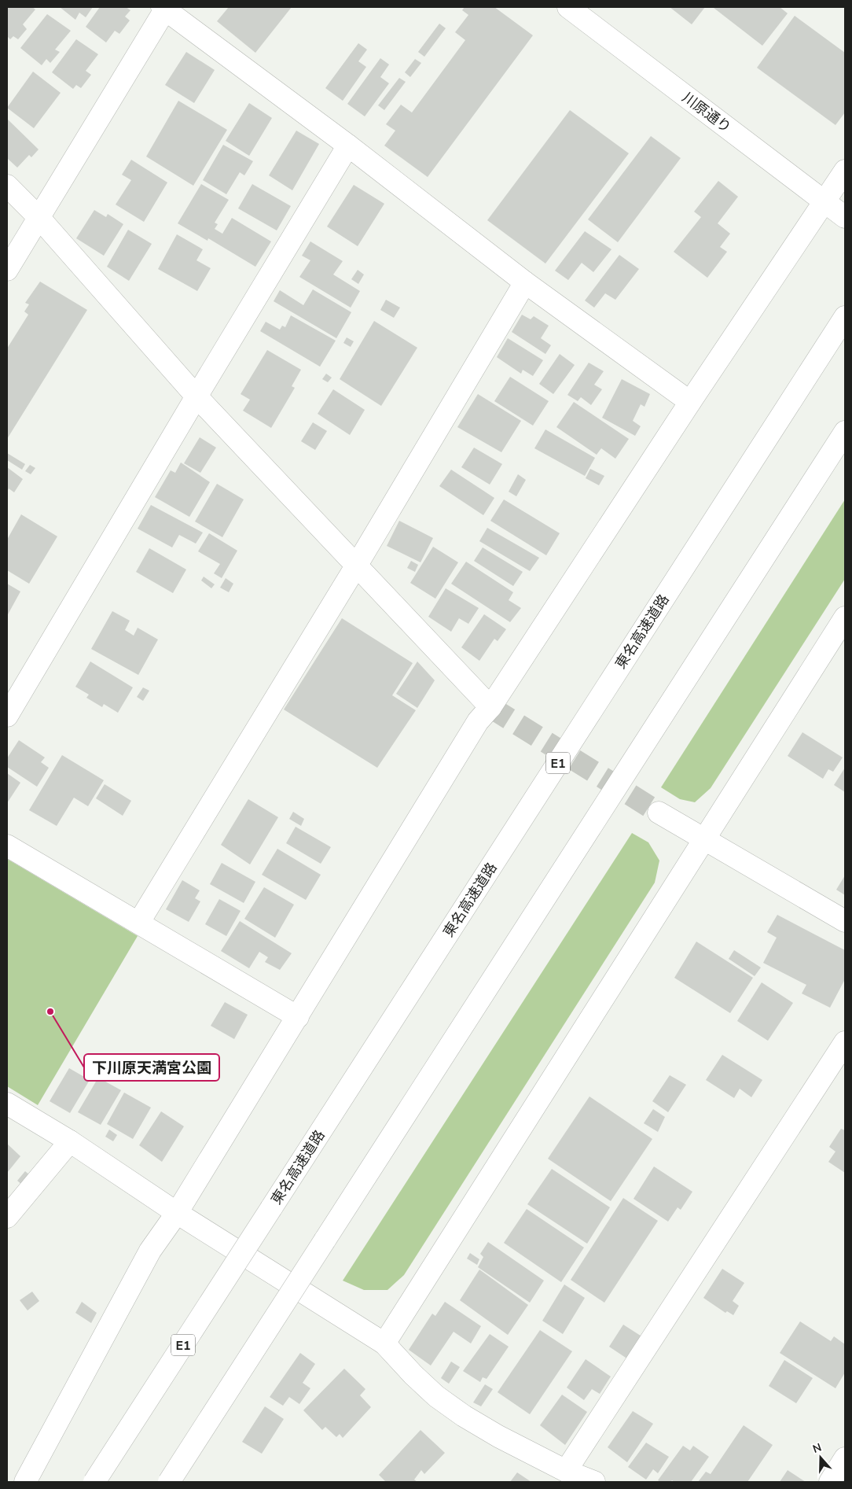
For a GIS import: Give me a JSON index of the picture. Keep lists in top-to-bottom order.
{
  "streets": {
    "main road": ["川原通り", "東名高速道路", "E1"]
  },
  "places": ["下川原天満宮公園"],
  "north": "top"
}
